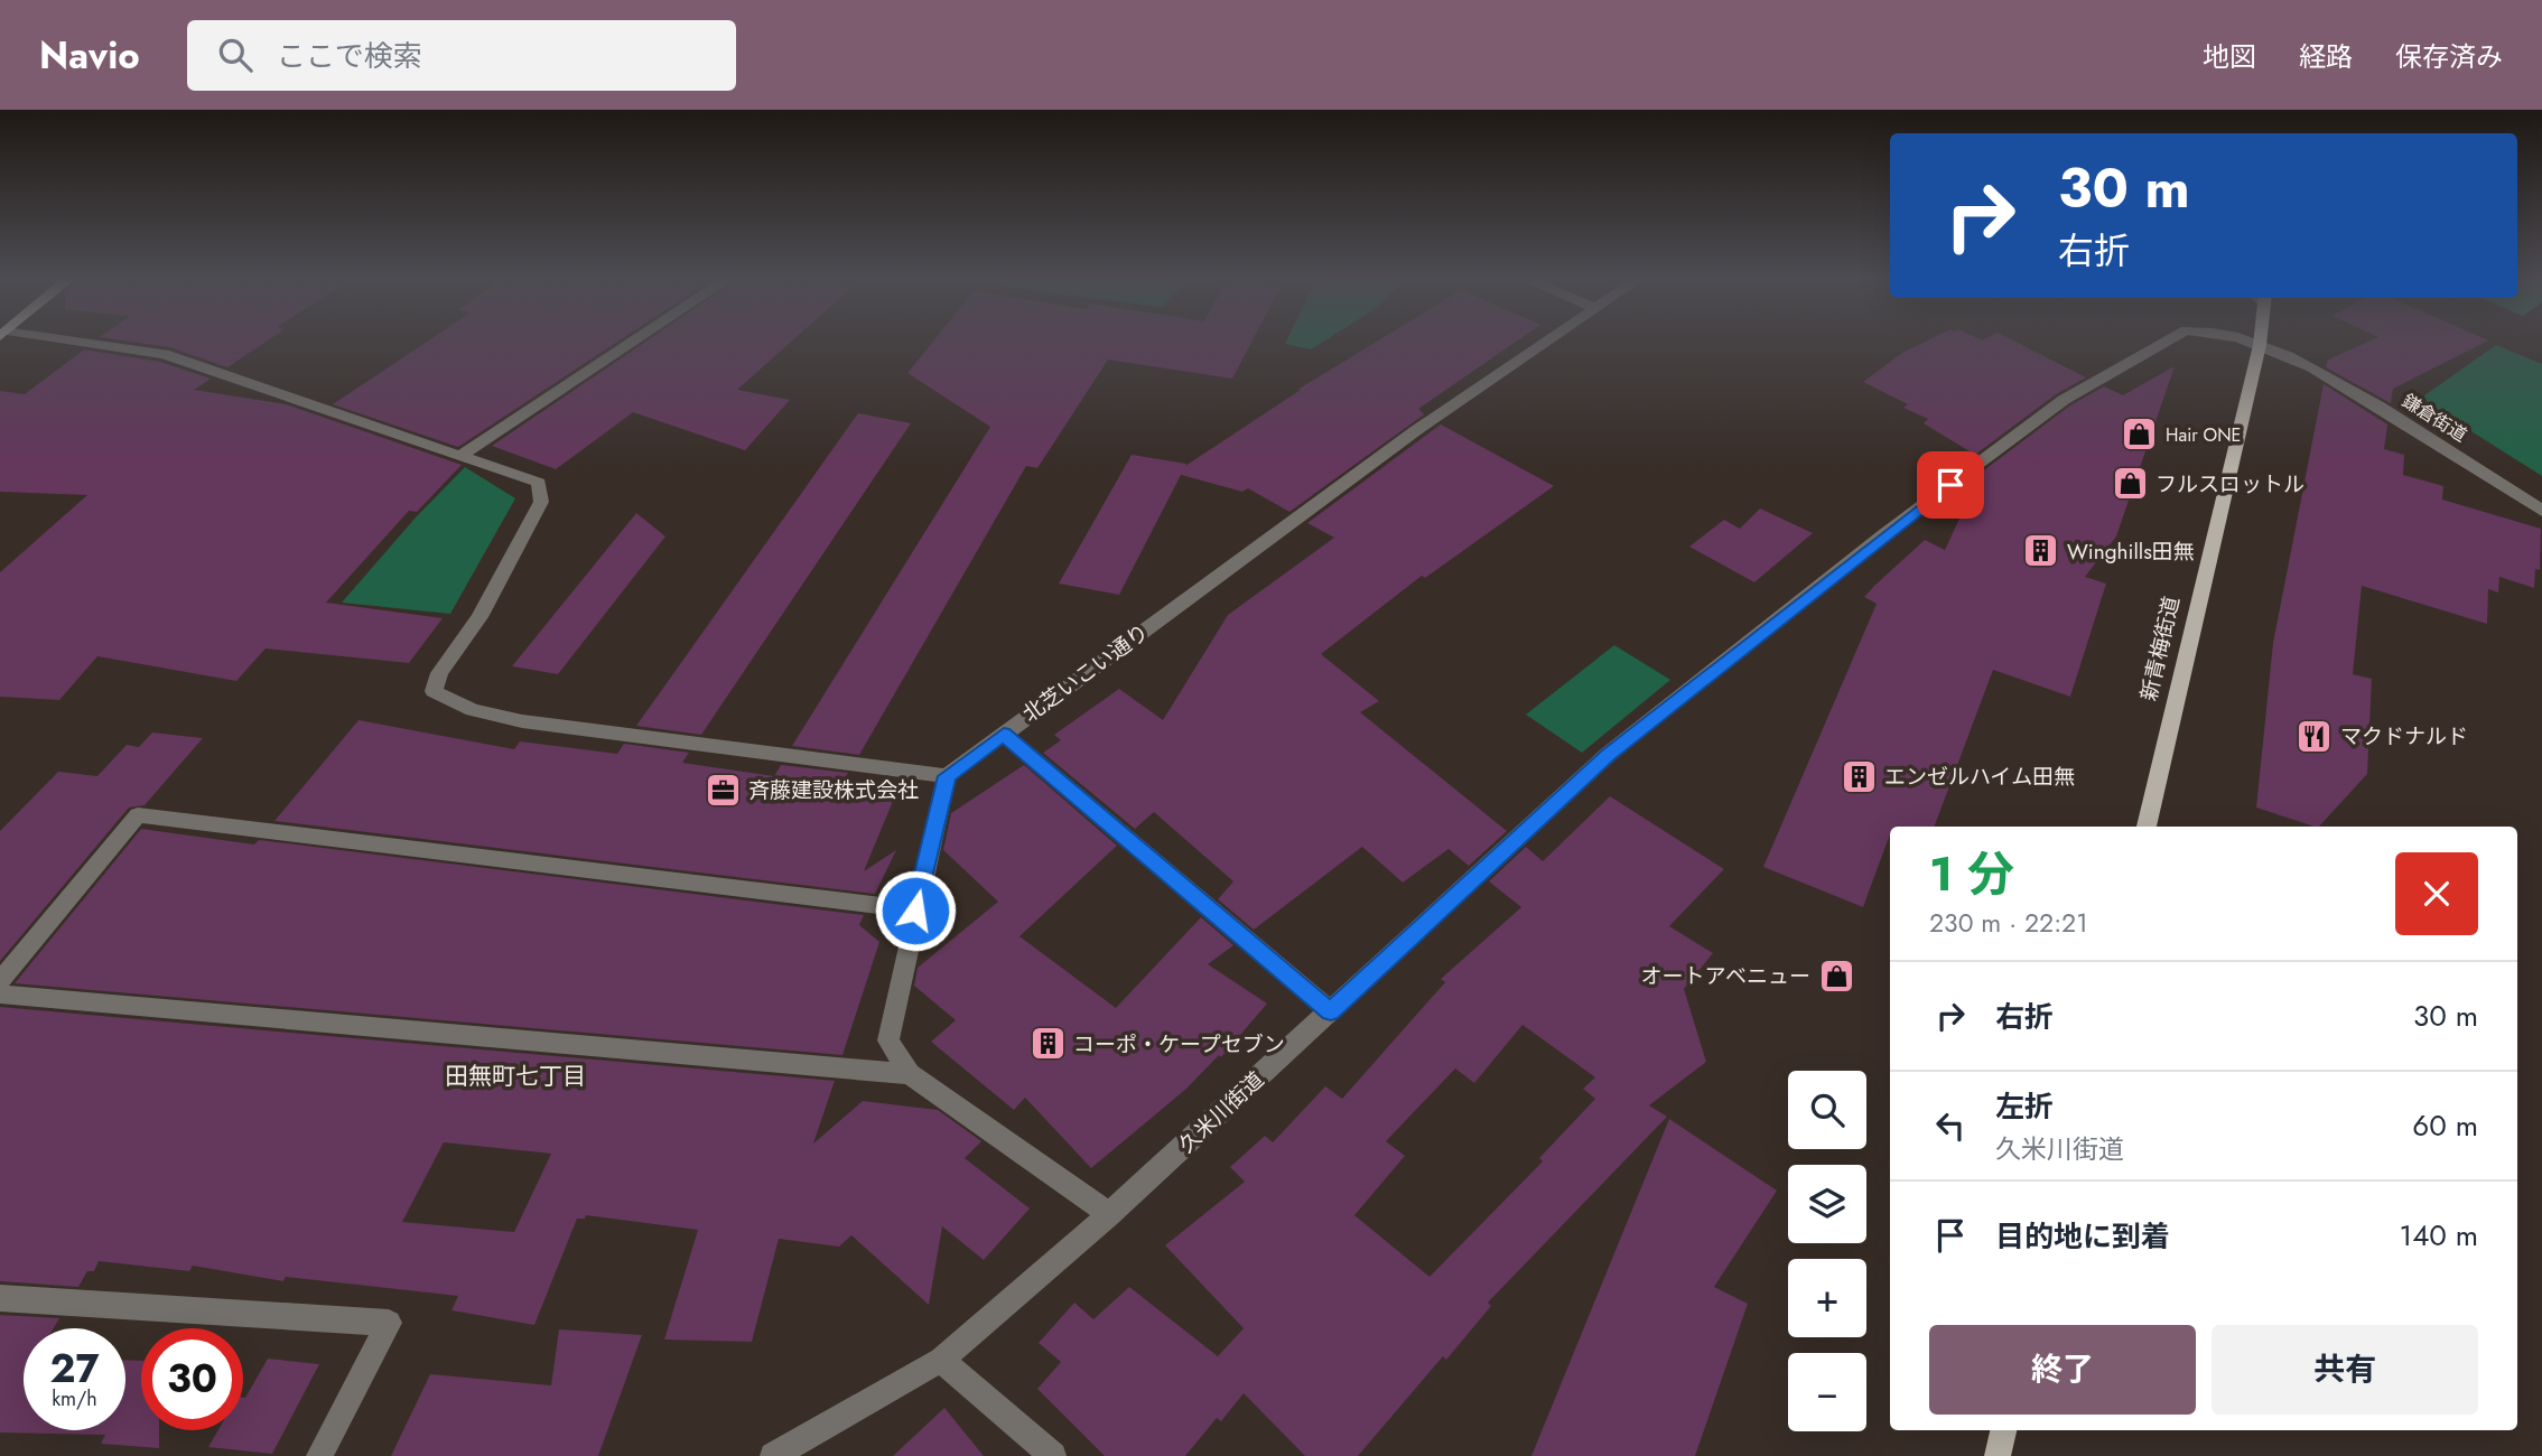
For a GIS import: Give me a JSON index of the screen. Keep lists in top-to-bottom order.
{
  "streets": {
    "main road": ["新青梅街道"],
    "street": ["鎌倉街道", "北芝いこい通り", "久米川街道"]
  },
  "crossings": [
    ["鎌倉街道", "新青梅街道"],
    ["鎌倉街道", "久米川街道"],
    ["新青梅街道", "久米川街道"]
  ],
  "districts": ["田無町七丁目"],
  "places": {
    "shop": ["Hair ONE", "フルスロットル", "オートアベニュー"],
    "building": ["Winghills田無", "エンゼルハイム田無", "コーポ・ケープセブン"],
    "restaurant": ["マクドナルド"],
    "office": ["斉藤建設株式会社"]
  },
  "page": {
    "header": "Navio",
    "search": "ここで検索",
    "nav": ["地図", "経路", "保存済み"],
    "turn": ["30 m", "右折"],
    "heading": ["1 分", "230 m · 22:21"],
    "list": [
      {
        "name": "右折",
        "value": "30 m"
      },
      {
        "name": "左折",
        "note": "久米川街道",
        "value": "60 m"
      },
      {
        "name": "目的地に到着",
        "value": "140 m"
      }
    ],
    "map_buttons": ["+", "−"],
    "buttons": ["終了", "共有"],
    "speed": "27 km/h",
    "limit": "30"
  }
}
